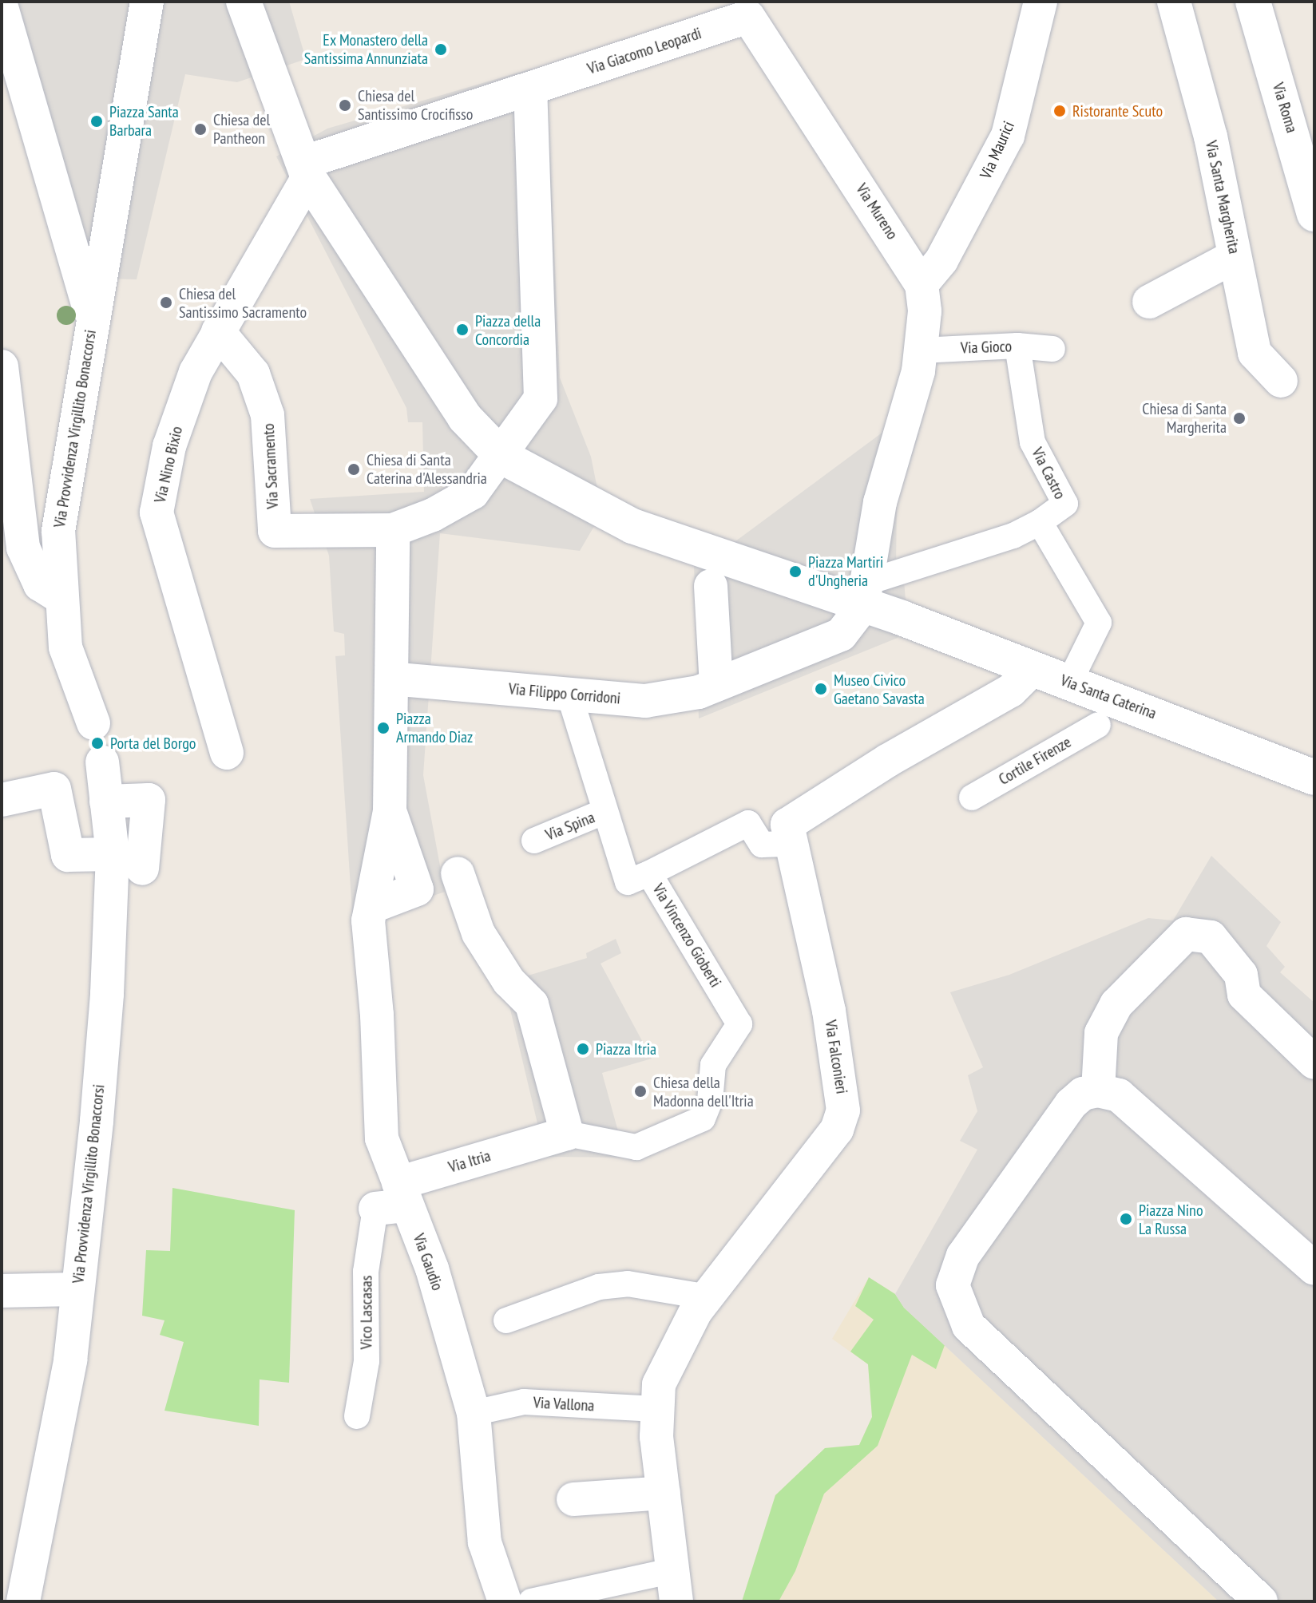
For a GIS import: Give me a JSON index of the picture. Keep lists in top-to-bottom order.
{
  "streets": {
    "street": [
      "Via Giacomo Leopardi",
      "Via Roma",
      "Via Maurici",
      "Via Santa Margherita",
      "Via Mureno",
      "Via Gioco",
      "Via Provvidenza Virgillito Bonaccorsi",
      "Via Nino Bixio",
      "Via Sacramento",
      "Via Castro",
      "Via Filippo Corridoni",
      "Via Santa Caterina",
      "Cortile Firenze",
      "Via Spina",
      "Via Vincenzo Gioberti",
      "Via Falconieri",
      "Via Itria",
      "Via Gaudio",
      "Vico Lascasas",
      "Via Vallona"
    ]
  },
  "crossings": [
    ["Via Giacomo Leopardi", "Via Mureno"],
    ["Via Giacomo Leopardi", "Via Nino Bixio"],
    ["Via Maurici", "Via Mureno"],
    ["Via Mureno", "Via Gioco"],
    ["Via Mureno", "Via Filippo Corridoni"],
    ["Via Mureno", "Via Santa Caterina"],
    ["Via Gioco", "Via Castro"],
    ["Via Nino Bixio", "Via Sacramento"],
    ["Via Castro", "Via Santa Caterina"],
    ["Via Filippo Corridoni", "Via Santa Caterina"],
    ["Via Filippo Corridoni", "Via Vincenzo Gioberti"],
    ["Via Filippo Corridoni", "Via Gaudio"],
    ["Via Santa Caterina", "Via Falconieri"],
    ["Via Spina", "Via Vincenzo Gioberti"],
    ["Via Vincenzo Gioberti", "Via Itria"],
    ["Via Falconieri", "Via Vallona"],
    ["Via Itria", "Via Gaudio"],
    ["Via Itria", "Vico Lascasas"],
    ["Via Gaudio", "Vico Lascasas"],
    ["Via Gaudio", "Via Vallona"]
  ],
  "places": [
    "Ex Monastero della Santissima Annunziata",
    "Chiesa del Santissimo Crocifisso",
    "Ristorante Scuto",
    "Piazza Santa Barbara",
    "Chiesa del Pantheon",
    "Chiesa del Santissimo Sacramento",
    "Piazza della Concordia",
    "Chiesa di Santa Margherita",
    "Chiesa di Santa Caterina d'Alessandria",
    "Piazza Martiri d'Ungheria",
    "Museo Civico Gaetano Savasta",
    "Piazza Armando Diaz",
    "Porta del Borgo",
    "Piazza Itria",
    "Chiesa della Madonna dell'Itria",
    "Piazza Nino La Russa"
  ]
}
